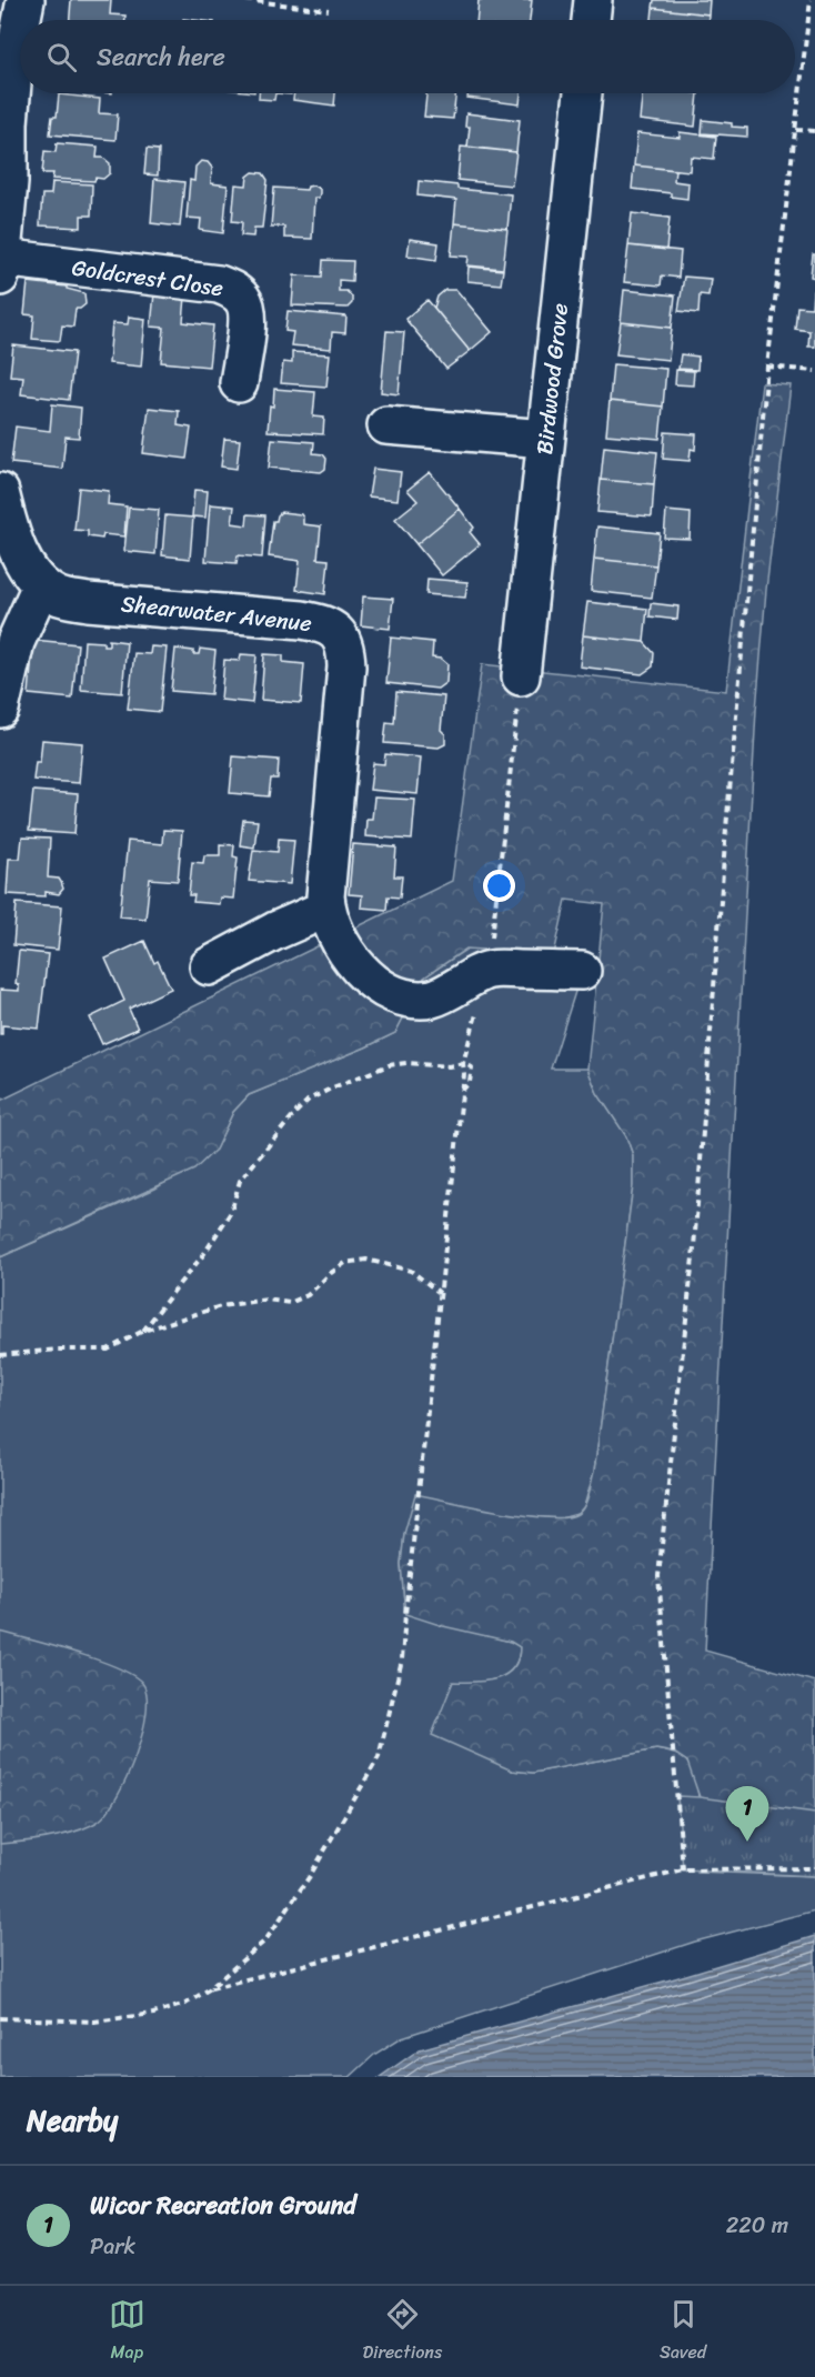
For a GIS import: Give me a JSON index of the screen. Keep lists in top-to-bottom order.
{
  "streets": {
    "street": ["Goldcrest Close", "Birdwood Grove", "Shearwater Avenue"]
  },
  "page": {
    "search": "Search here",
    "pins": "1",
    "heading": "Nearby",
    "list": [
      {
        "mark": "1",
        "name": "Wicor Recreation Ground",
        "note": "Park",
        "value": "220 m"
      }
    ],
    "nav": ["Map", "Directions", "Saved"]
  }
}
